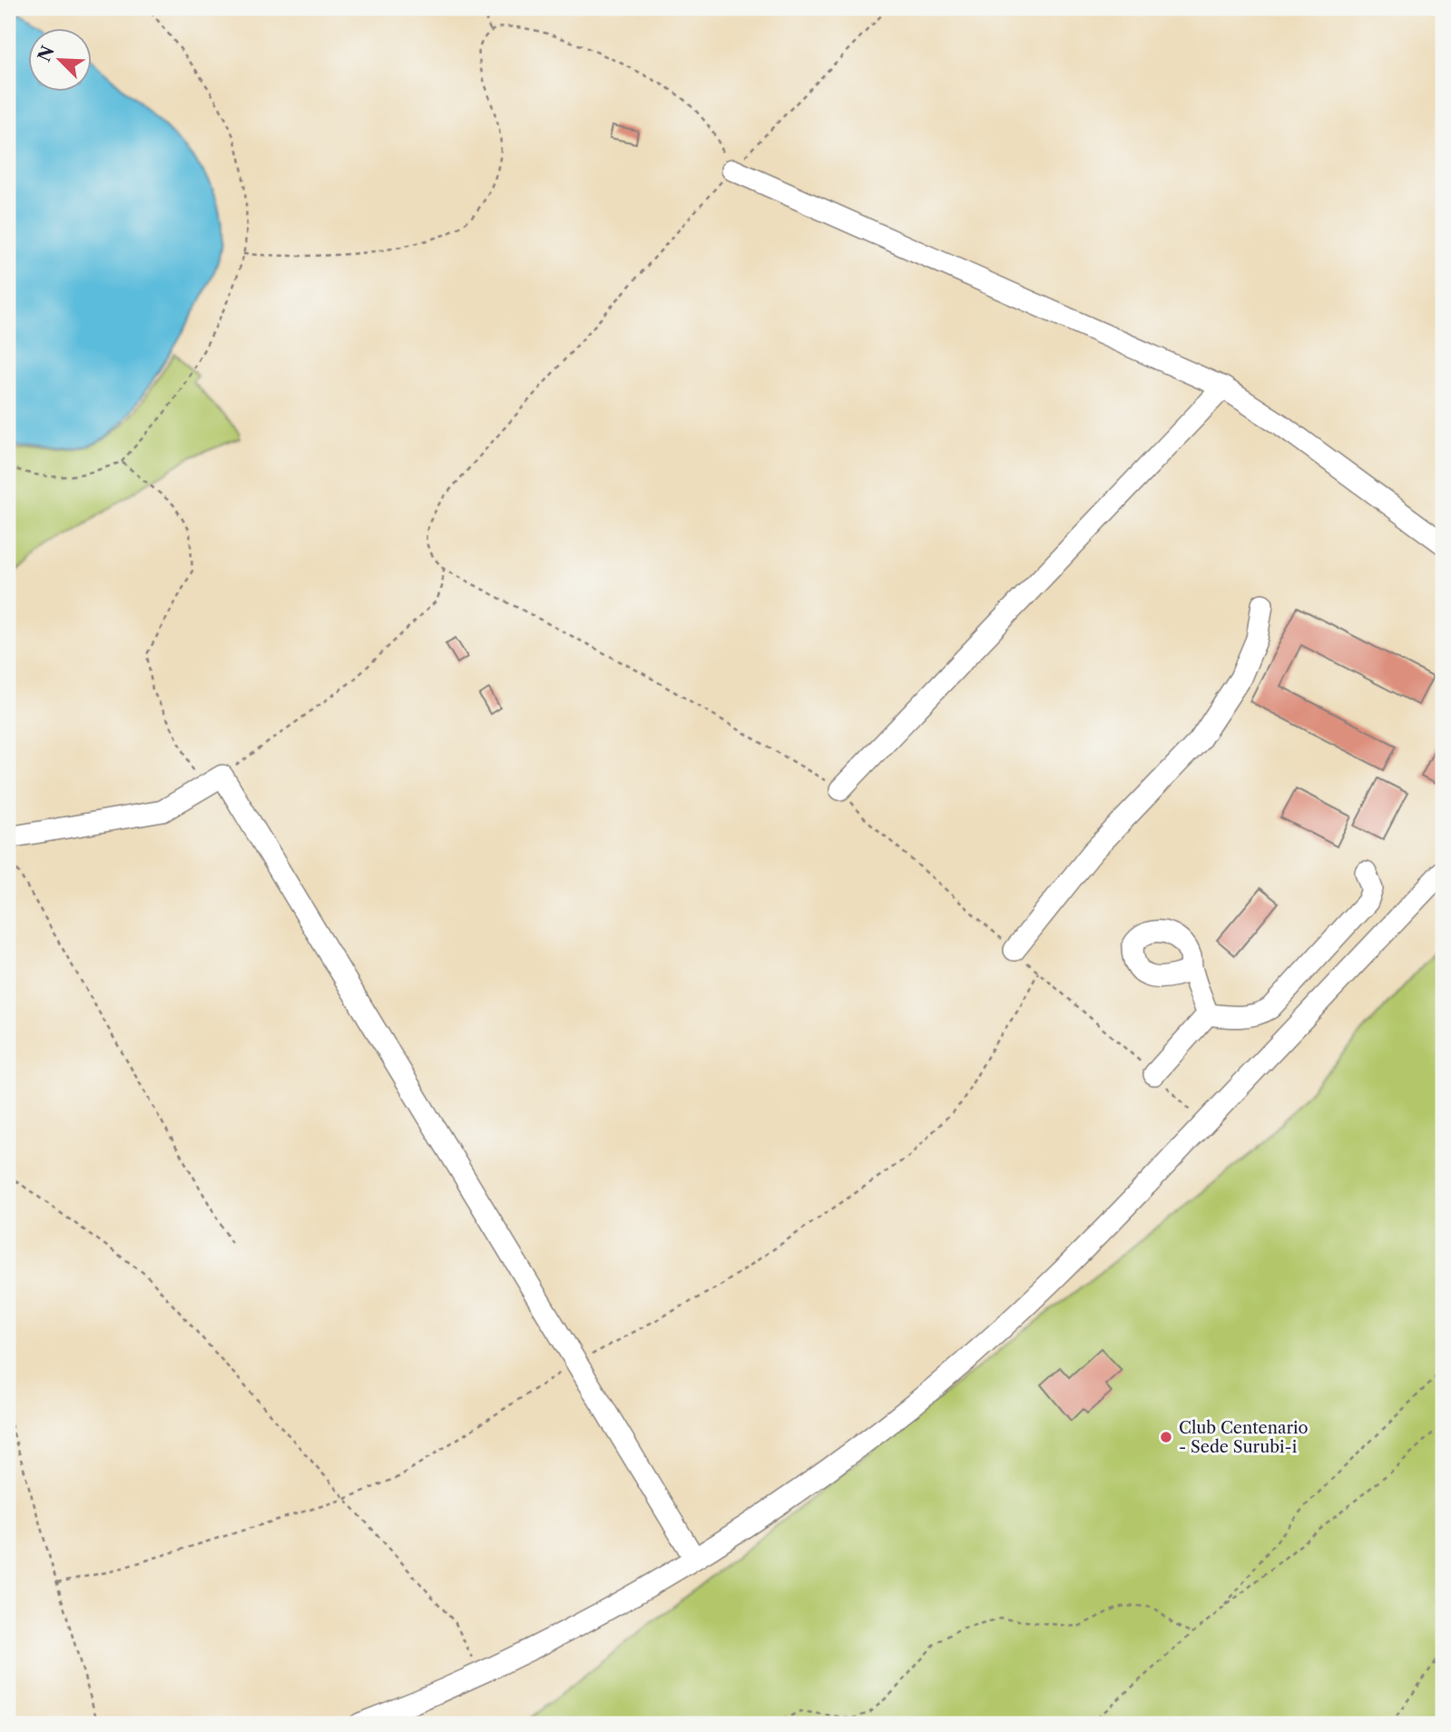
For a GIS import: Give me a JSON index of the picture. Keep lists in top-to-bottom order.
{
  "places": ["Club Centenario - Sede Surubi-i"],
  "north": "top left"
}
